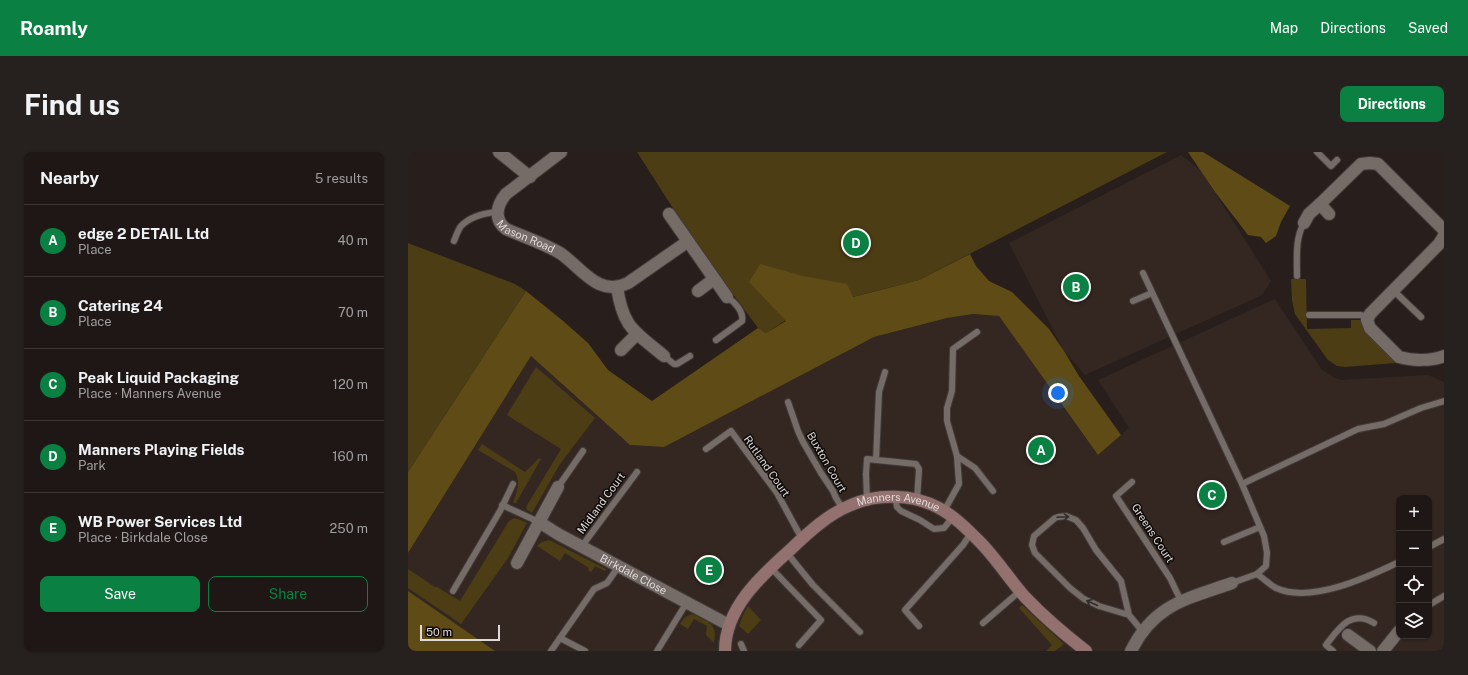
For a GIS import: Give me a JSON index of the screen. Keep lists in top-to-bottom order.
{
  "streets": {
    "street": ["Mason Road", "Manners Avenue", "Birkdale Close"],
    "lane": [
      "Buxton Court",
      "Rutland Court",
      "Midland Court",
      "Greens Court"
    ]
  },
  "crossings": [
    ["Buxton Court", "Manners Avenue"],
    ["Rutland Court", "Manners Avenue"],
    ["Midland Court", "Birkdale Close"],
    ["Manners Avenue", "Birkdale Close"]
  ],
  "scale_bar": "50 m",
  "page": {
    "header": "Roamly",
    "nav": ["Map", "Directions", "Saved"],
    "buttons": [
      "Directions",
      ["Save", "Share"]
    ],
    "title": "Find us",
    "heading": ["Nearby", "5 results"],
    "list": [
      {
        "mark": "A",
        "name": "edge 2 DETAIL Ltd",
        "note": "Place",
        "value": "40 m"
      },
      {
        "mark": "B",
        "name": "Catering 24",
        "note": "Place",
        "value": "70 m"
      },
      {
        "mark": "C",
        "name": "Peak Liquid Packaging",
        "note": "Place · Manners Avenue",
        "value": "120 m"
      },
      {
        "mark": "D",
        "name": "Manners Playing Fields",
        "note": "Park",
        "value": "160 m"
      },
      {
        "mark": "E",
        "name": "WB Power Services Ltd",
        "note": "Place · Birkdale Close",
        "value": "250 m"
      }
    ],
    "pins": [
      "D",
      "B",
      "A",
      "C",
      "E"
    ],
    "map_buttons": ["+", "−"],
    "scale": "50 m"
  }
}
